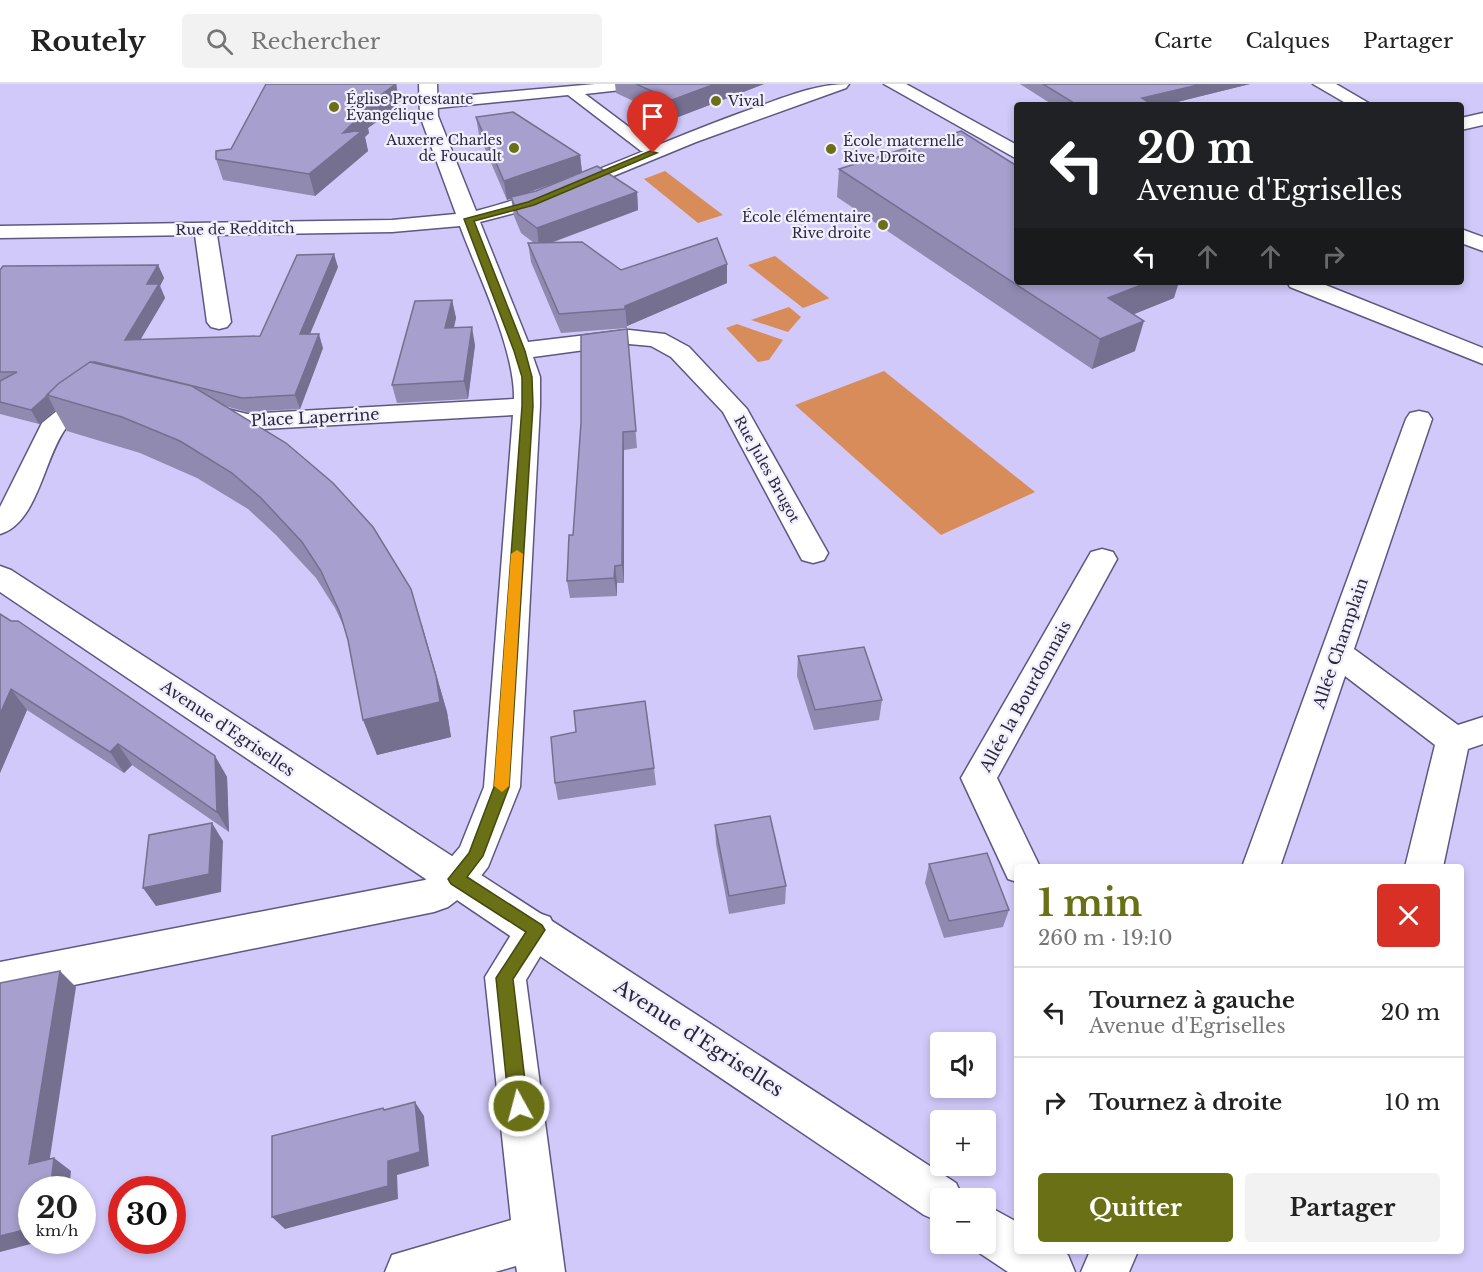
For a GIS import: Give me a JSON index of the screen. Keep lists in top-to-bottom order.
{
  "streets": {
    "street": [
      "Rue de Redditch",
      "Place Laperrine",
      "Rue Jules Brugot",
      "Allée Champlain",
      "Allée la Bourdonnais",
      "Avenue d'Egriselles"
    ]
  },
  "places": [
    "Vival",
    "Église Protestante Évangélique",
    "Auxerre Charles de Foucault",
    "École maternelle Rive Droite",
    "École élémentaire Rive droite"
  ],
  "page": {
    "header": "Routely",
    "search": "Rechercher",
    "nav": ["Carte", "Calques", "Partager"],
    "turn": ["20 m", "Avenue d'Egriselles"],
    "heading": ["1 min", "260 m · 19:10"],
    "list": [
      {
        "name": "Tournez à gauche",
        "note": "Avenue d'Egriselles",
        "value": "20 m"
      },
      {
        "name": "Tournez à droite",
        "value": "10 m"
      }
    ],
    "map_buttons": ["+", "−"],
    "buttons": ["Quitter", "Partager"],
    "speed": "20 km/h",
    "limit": "30"
  }
}
